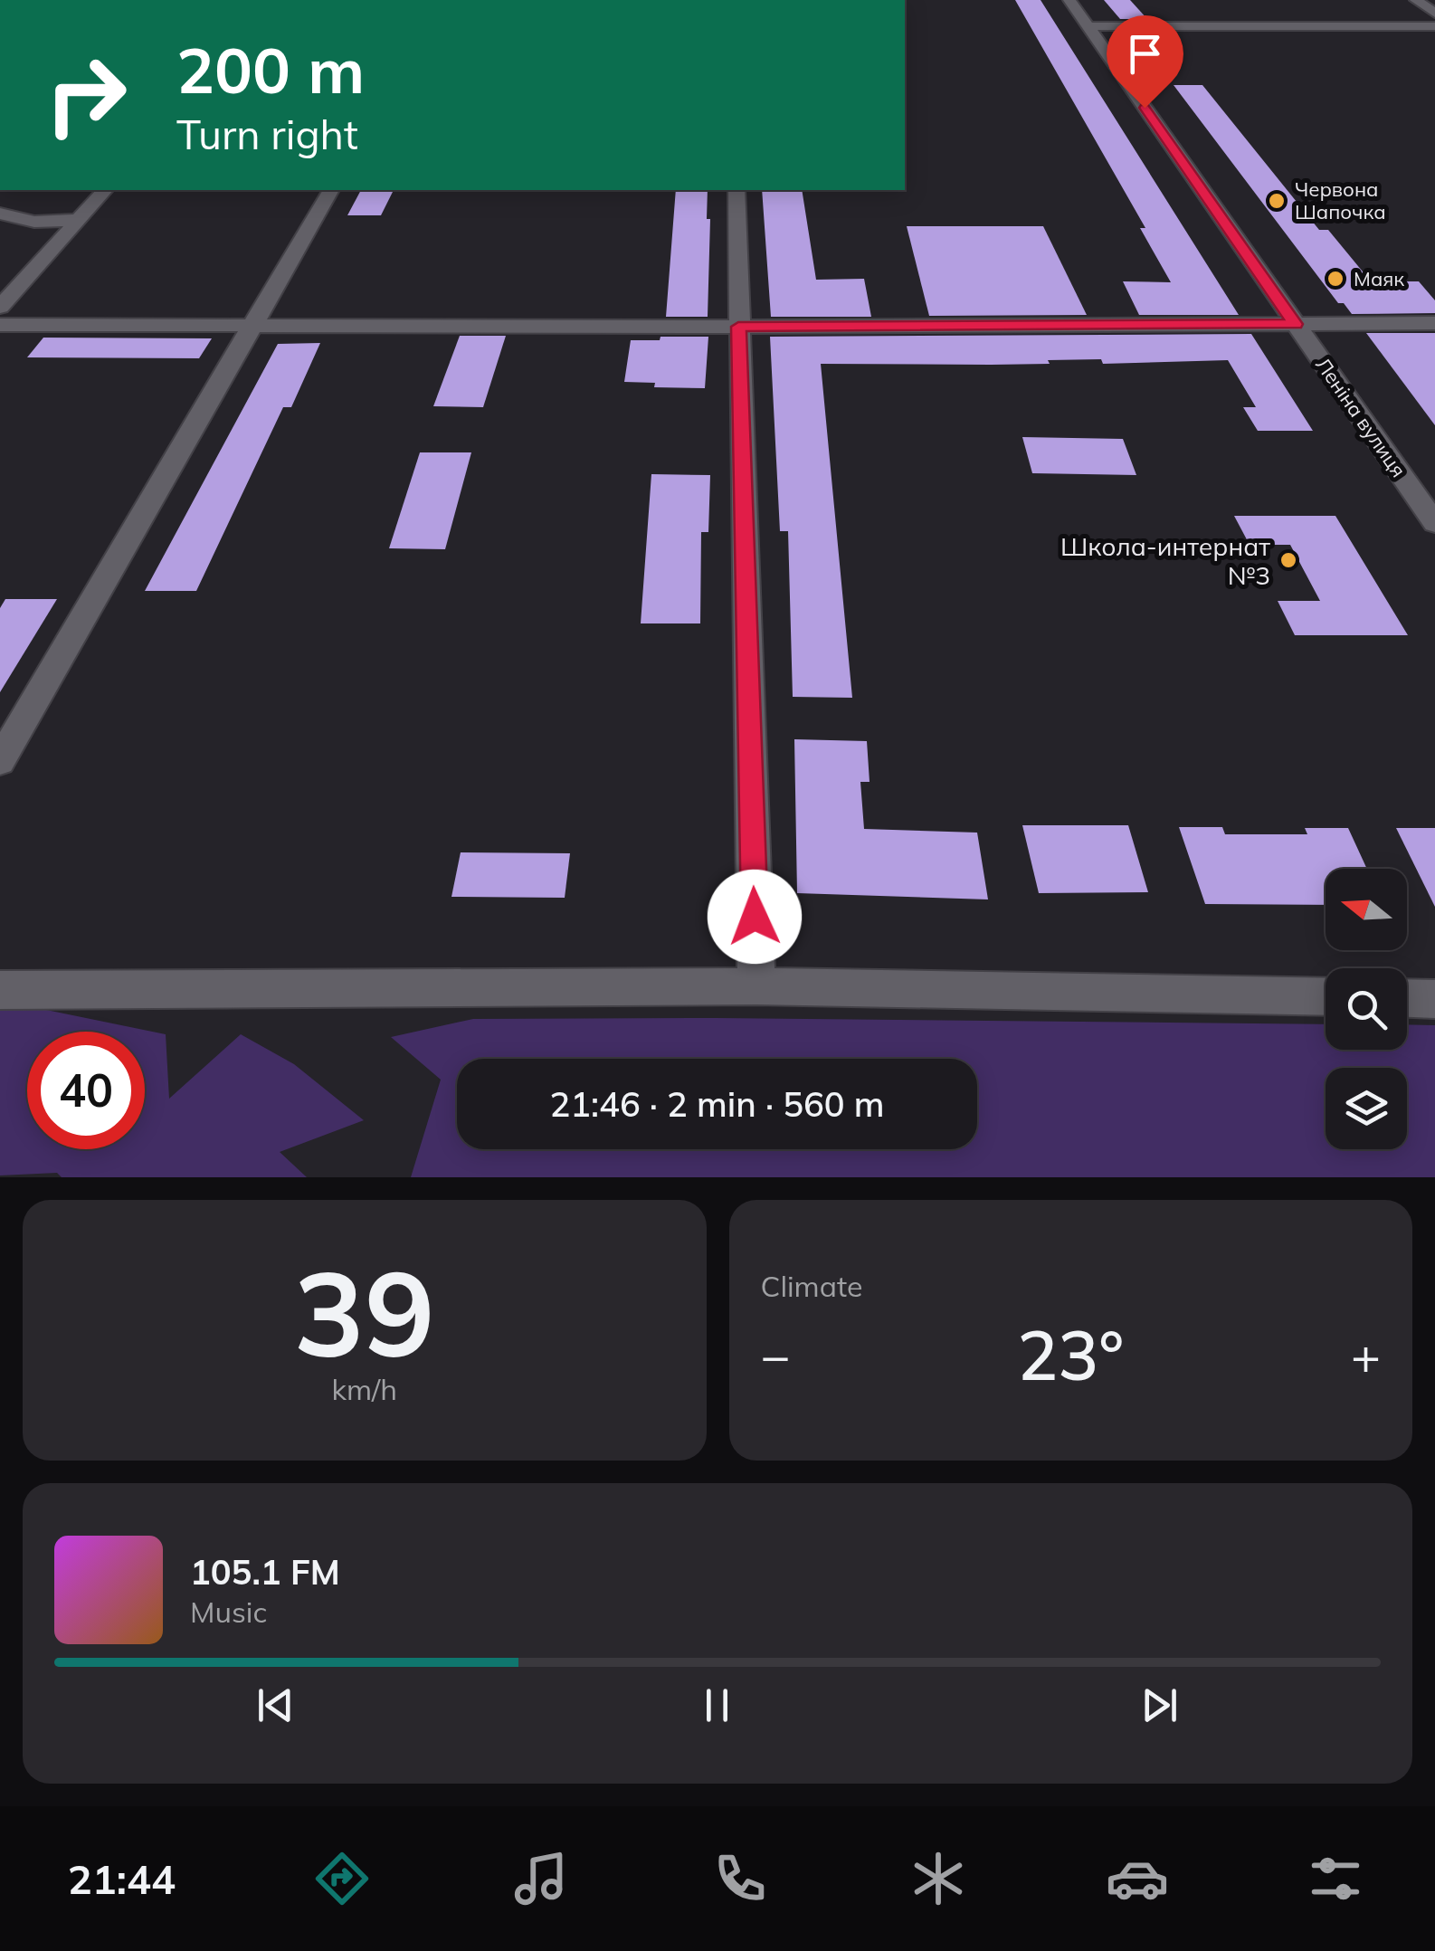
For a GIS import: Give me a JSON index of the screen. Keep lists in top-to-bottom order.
{
  "streets": {
    "street": ["Леніна вулиця"]
  },
  "places": ["Червона Шапочка", "Маяк", "Школа-интернат №3"],
  "north": "left",
  "page": {
    "turn": ["200 m", "Turn right"],
    "limit": "40",
    "trip": "21:46 · 2 min · 560 m",
    "tile": [
      ["39", "km/h"],
      "Climate"
    ],
    "heat": ["−", "23°", "+"],
    "song": ["105.1 FM", "Music"],
    "tabs": "21:44"
  }
}
